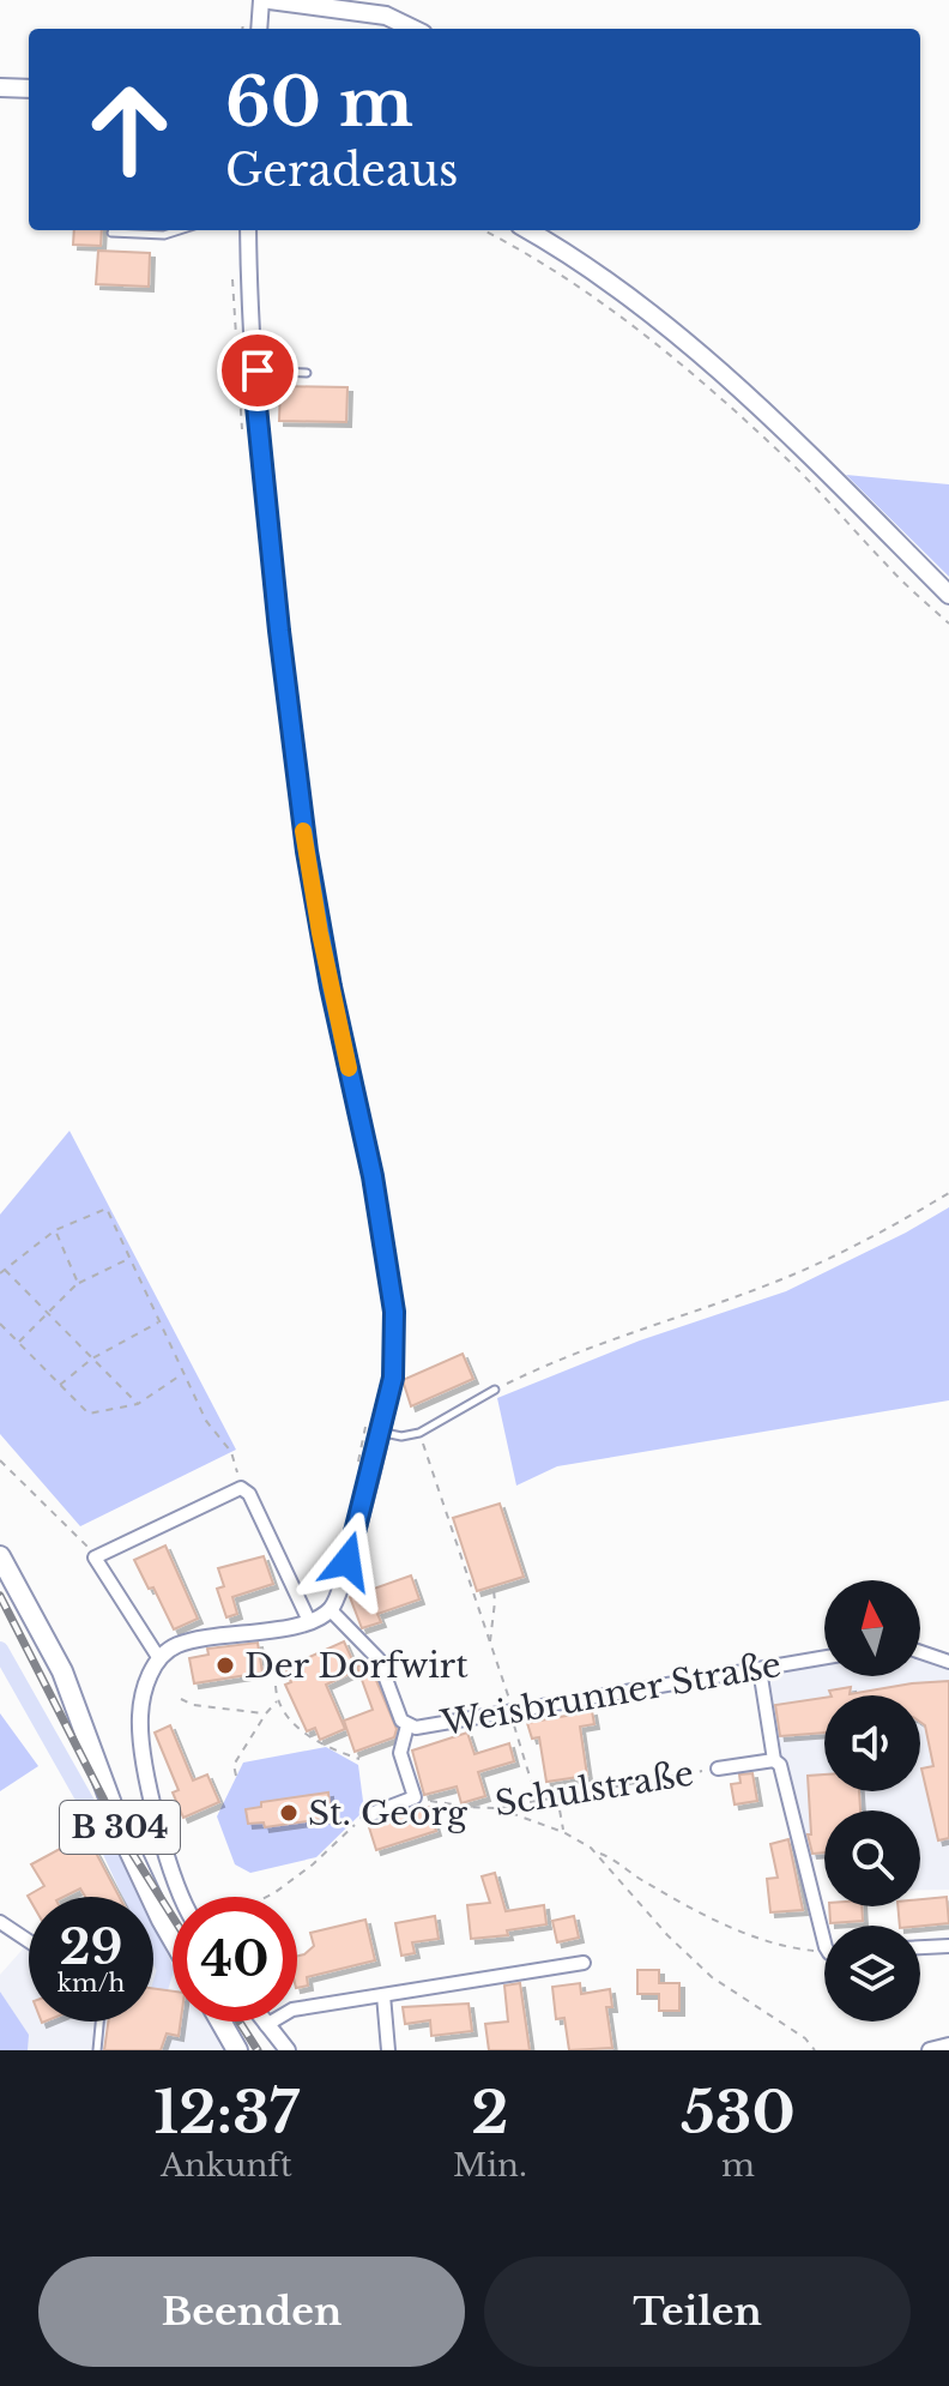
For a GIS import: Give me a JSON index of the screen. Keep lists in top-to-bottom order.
{
  "streets": {
    "main road": ["B 304"],
    "street": ["Weisbrunner Straße", "Schulstraße"]
  },
  "places": ["Der Dorfwirt", "St. Georg"],
  "north": "top",
  "page": {
    "turn": ["60 m", "Geradeaus"],
    "speed": "29 km/h",
    "limit": "40",
    "eta": [
      "12:37",
      "Ankunft",
      "2",
      "Min.",
      "530",
      "m"
    ],
    "buttons": ["Beenden", "Teilen"]
  }
}
